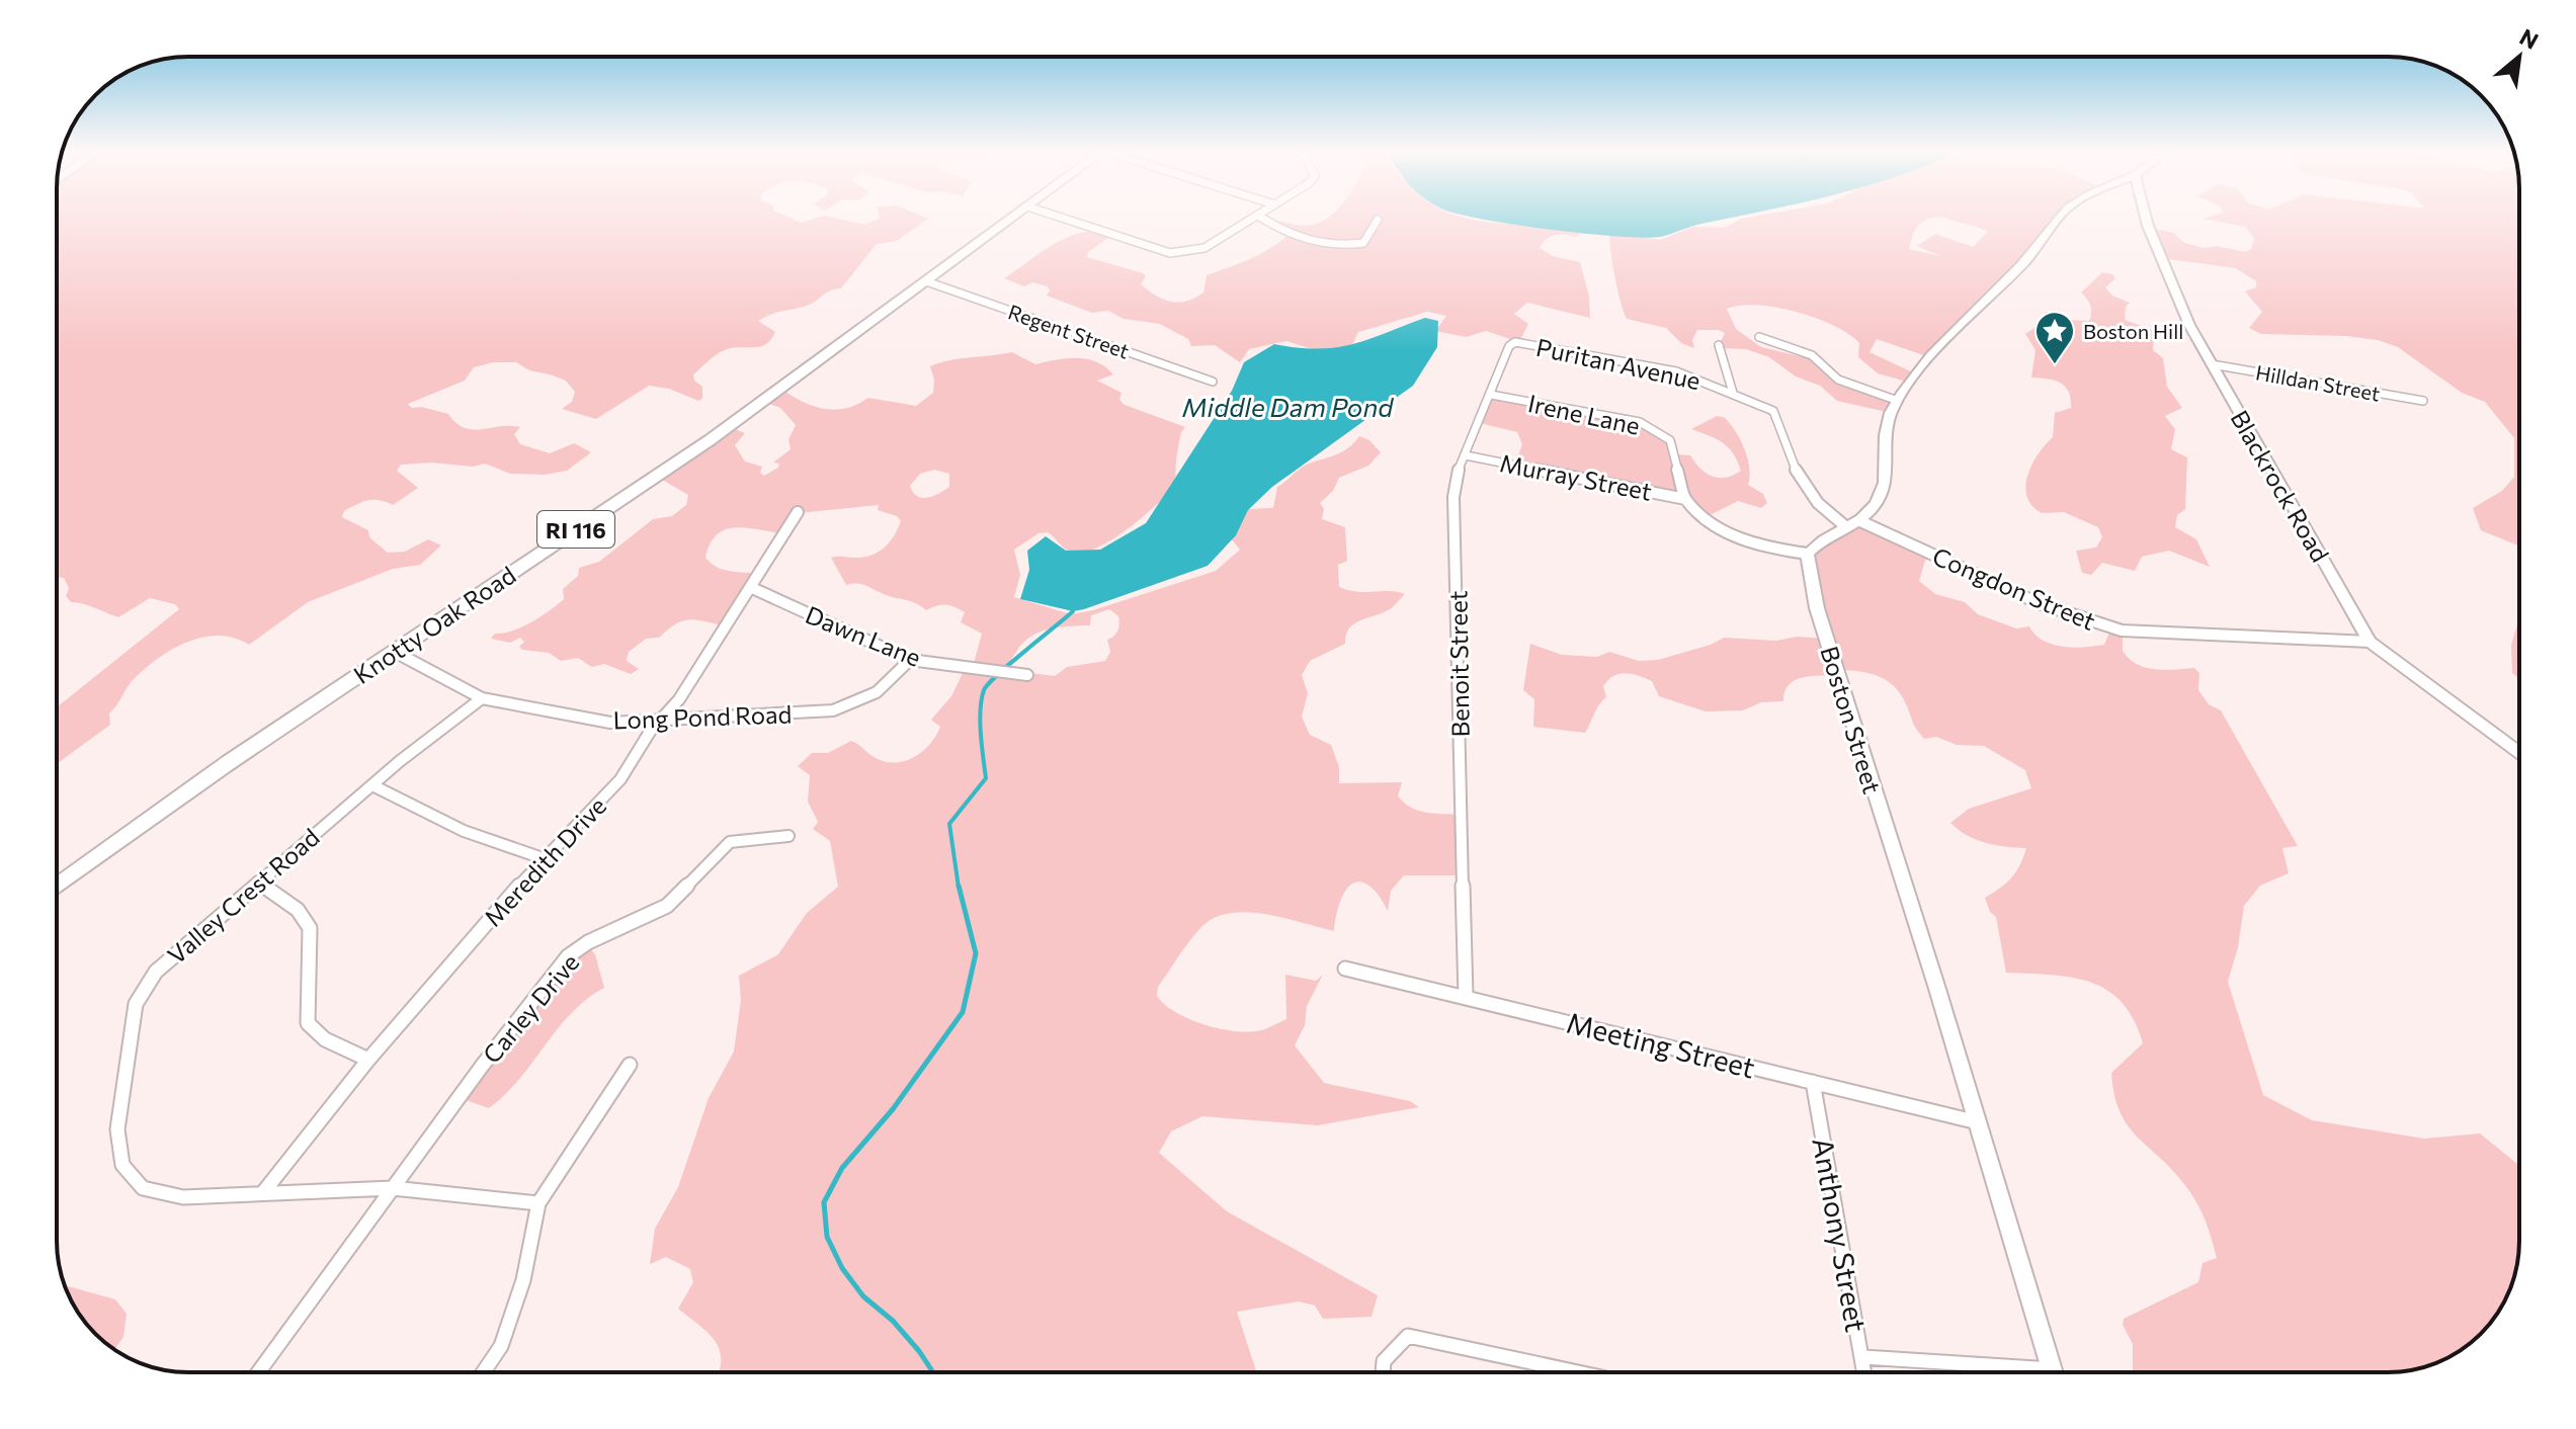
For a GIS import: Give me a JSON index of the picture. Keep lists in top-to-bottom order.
{
  "streets": {
    "main road": ["RI 116", "Knotty Oak Road"],
    "street": [
      "Regent Street",
      "Puritan Avenue",
      "Hilldan Street",
      "Irene Lane",
      "Murray Street",
      "Blackrock Road",
      "Congdon Street",
      "Dawn Lane",
      "Benoit Street",
      "Long Pond Road",
      "Boston Street",
      "Meredith Drive",
      "Valley Crest Road",
      "Carley Drive",
      "Meeting Street",
      "Anthony Street"
    ]
  },
  "crossings": [
    ["Regent Street", "Knotty Oak Road"],
    ["Puritan Avenue", "Benoit Street"],
    ["Hilldan Street", "Blackrock Road"],
    ["Irene Lane", "Murray Street"],
    ["Irene Lane", "Benoit Street"],
    ["Murray Street", "Benoit Street"],
    ["Blackrock Road", "Congdon Street"],
    ["Knotty Oak Road", "Long Pond Road"],
    ["Dawn Lane", "Long Pond Road"],
    ["Dawn Lane", "Meredith Drive"],
    ["Benoit Street", "Meeting Street"],
    ["Long Pond Road", "Meredith Drive"],
    ["Long Pond Road", "Valley Crest Road"],
    ["Boston Street", "Meeting Street"],
    ["Meredith Drive", "Valley Crest Road"],
    ["Valley Crest Road", "Carley Drive"],
    ["Meeting Street", "Anthony Street"]
  ],
  "water": ["Middle Dam Pond"],
  "places": {
    "place": ["Boston Hill"]
  },
  "north": "top right"
}
